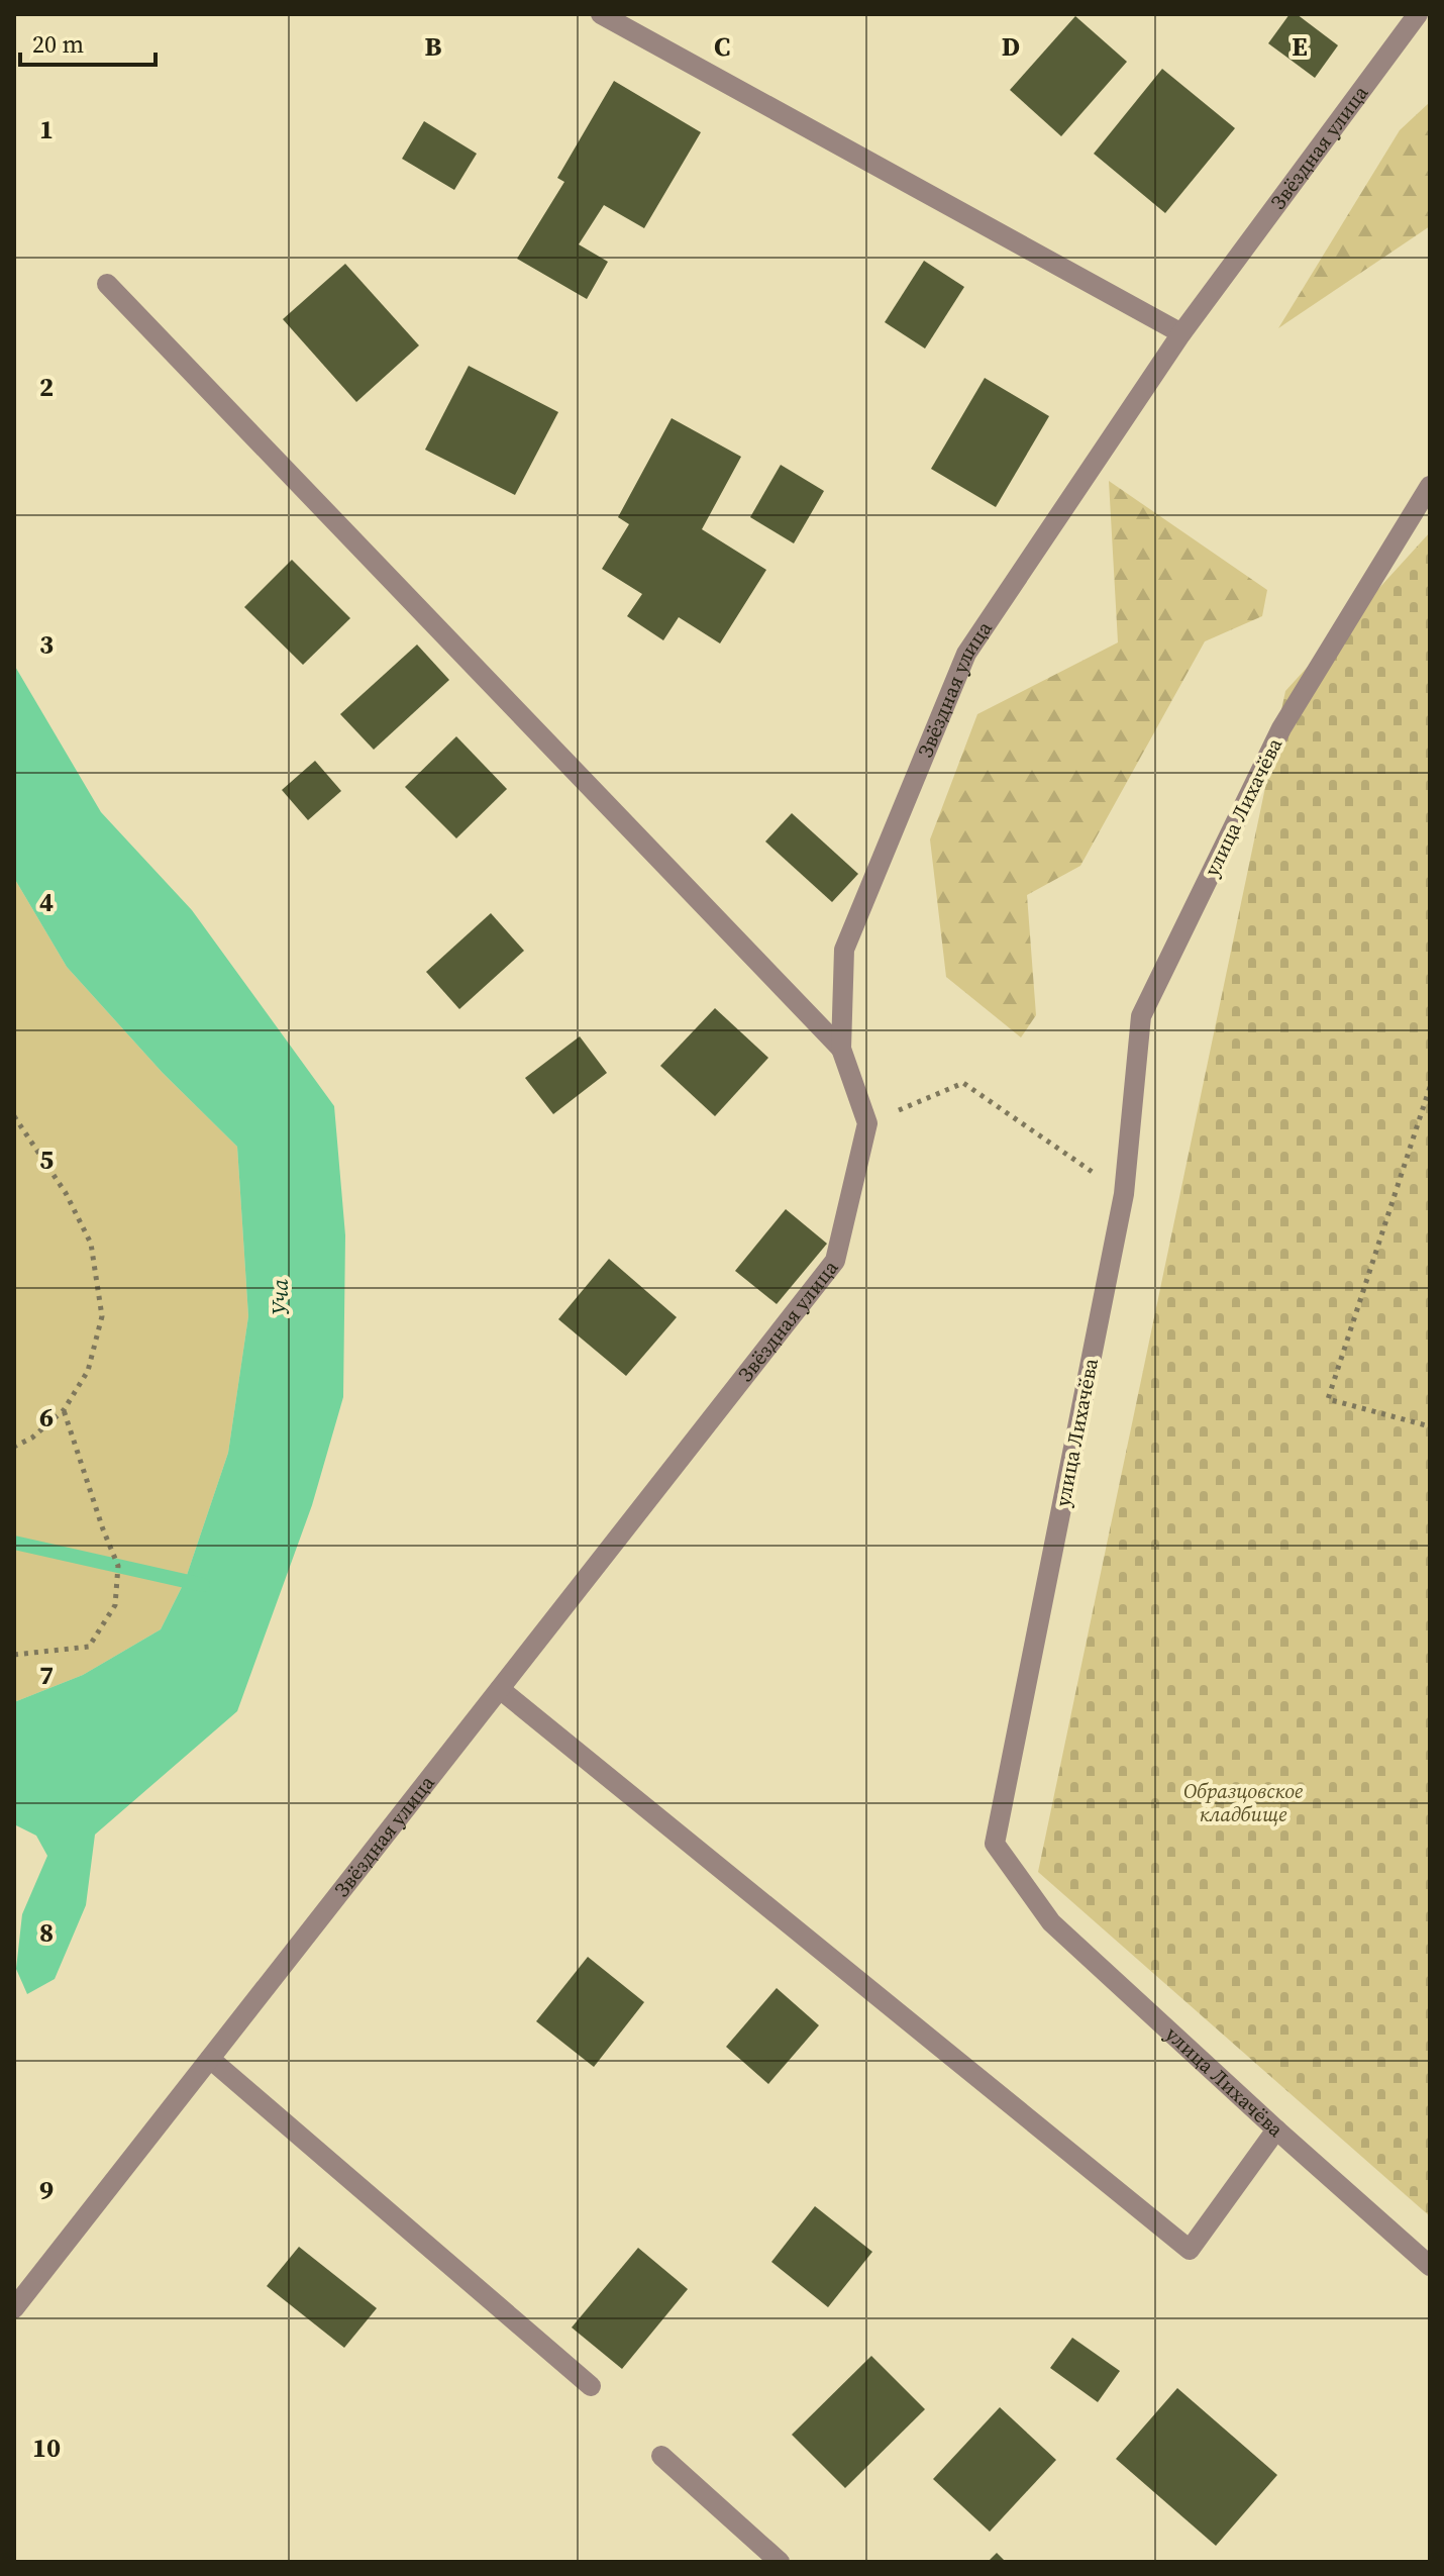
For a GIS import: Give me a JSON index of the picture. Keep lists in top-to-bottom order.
{
  "streets": {
    "street": ["Звёздная улица", "улица Лихачёва"]
  },
  "water": ["Уча"],
  "parks": ["Образцовское кладбище"],
  "scale_bar": "20 m",
  "grid": {
    "columns": [
      "B",
      "C",
      "D",
      "E"
    ],
    "rows": [
      "1",
      "2",
      "3",
      "4",
      "5",
      "6",
      "7",
      "8",
      "9",
      "10"
    ]
  }
}
